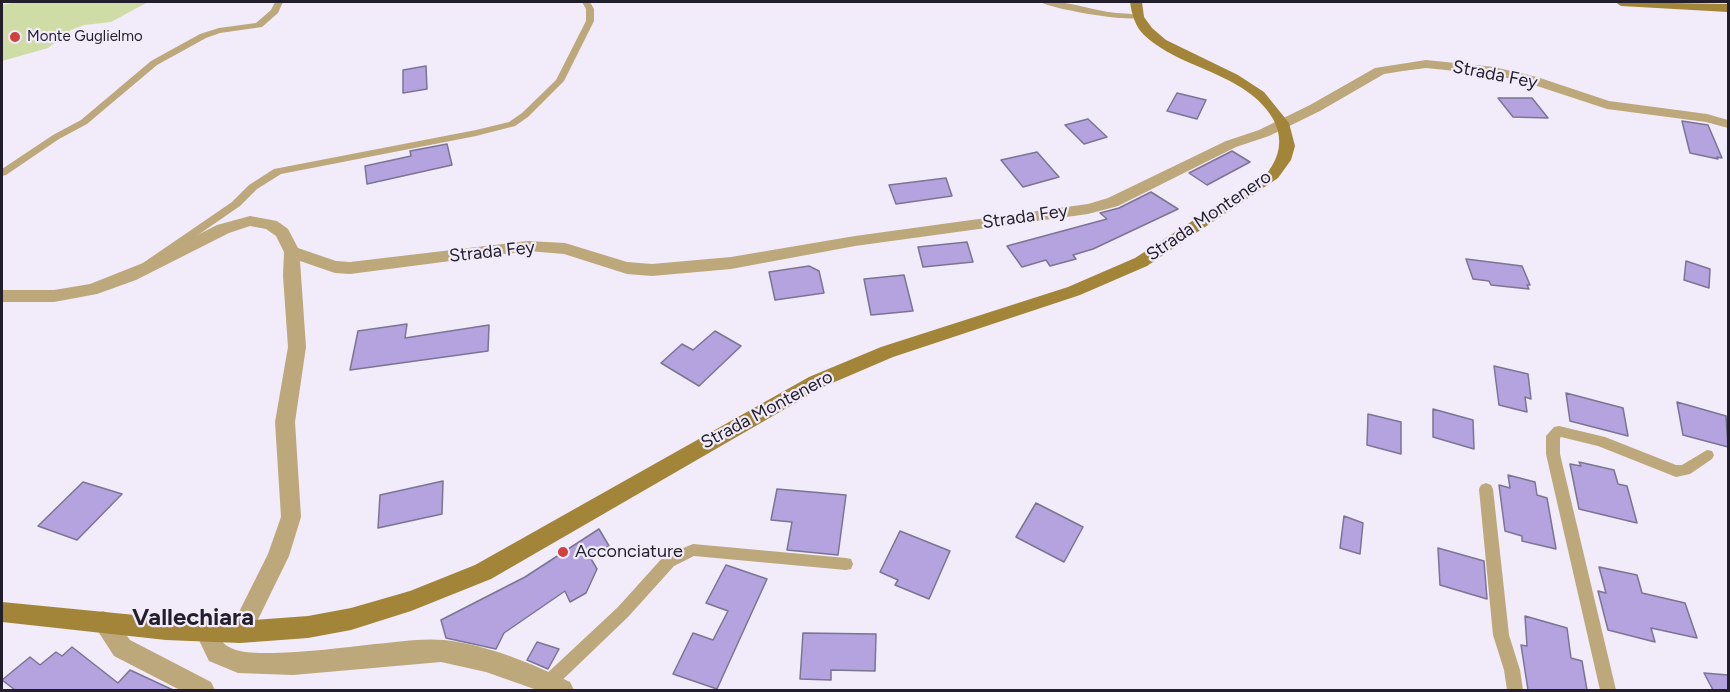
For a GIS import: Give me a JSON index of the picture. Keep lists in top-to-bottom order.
{
  "streets": {
    "main road": ["Strada Montenero"],
    "street": ["Strada Fey"]
  },
  "crossings": [
    ["Strada Fey", "Strada Montenero"]
  ],
  "districts": ["Vallechiara"],
  "places": ["Monte Guglielmo", "Acconciature"]
}
